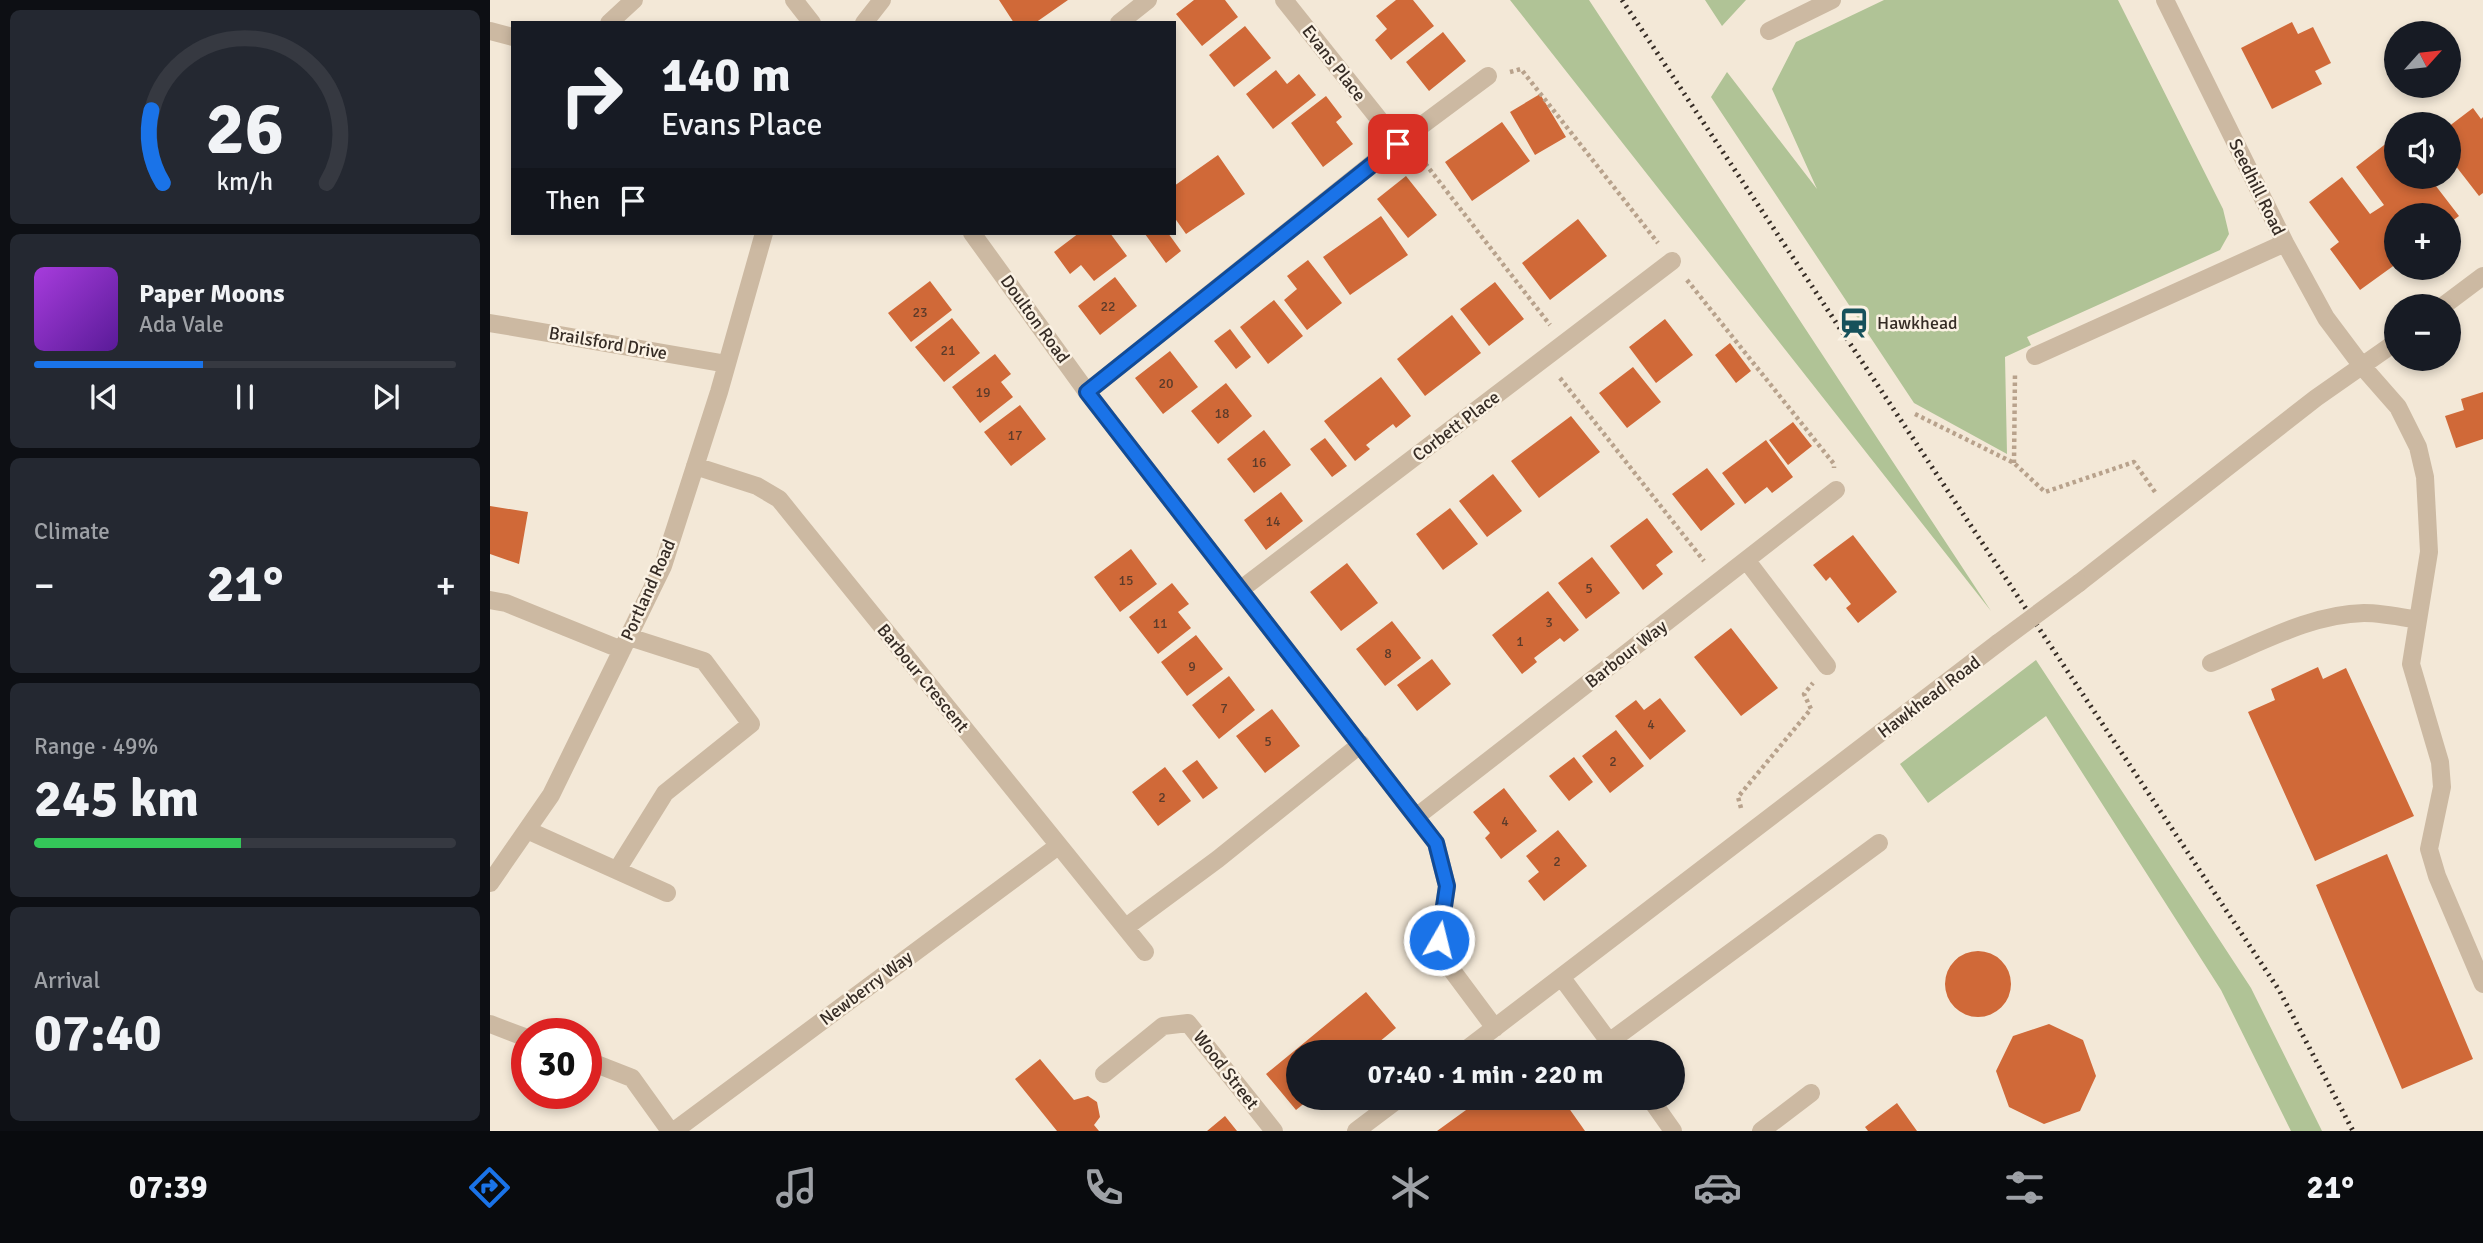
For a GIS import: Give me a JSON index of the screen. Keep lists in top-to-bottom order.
{
  "streets": {
    "street": [
      "Evans Place",
      "Seedhill Road",
      "Doulton Road",
      "Brailsford Drive",
      "Corbett Place",
      "Portland Road",
      "Barbour Way",
      "Barbour Crescent",
      "Hawkhead Road",
      "Newberry Way",
      "Wood Street"
    ]
  },
  "crossings": [
    ["Seedhill Road", "Hawkhead Road"],
    ["Doulton Road", "Corbett Place"],
    ["Doulton Road", "Barbour Way"],
    ["Doulton Road", "Hawkhead Road"],
    ["Brailsford Drive", "Portland Road"],
    ["Portland Road", "Barbour Crescent"],
    ["Barbour Crescent", "Newberry Way"]
  ],
  "places": {
    "station": ["Hawkhead"]
  },
  "house_numbers": [
    "22",
    "23",
    "21",
    "20",
    "19",
    "18",
    "17",
    "16",
    "14",
    "15",
    "5",
    "3",
    "11",
    "1",
    "8",
    "9",
    "7",
    "4",
    "5",
    "2",
    "2",
    "4",
    "2"
  ],
  "north": "top right",
  "page": {
    "map_buttons": ["+", "−"],
    "turn": ["140 m", "Evans Place"],
    "then": "Then",
    "song": ["Paper Moons", "Ada Vale"],
    "tile": [
      "Climate",
      ["Range · 49%", "245 km"],
      ["Arrival", "07:40"]
    ],
    "heat": ["−", "21°", "+"],
    "limit": "30",
    "trip": "07:40 · 1 min · 220 m",
    "tabs": ["07:39", "21°"],
    "gauge": ["26", "km/h"]
  }
}
